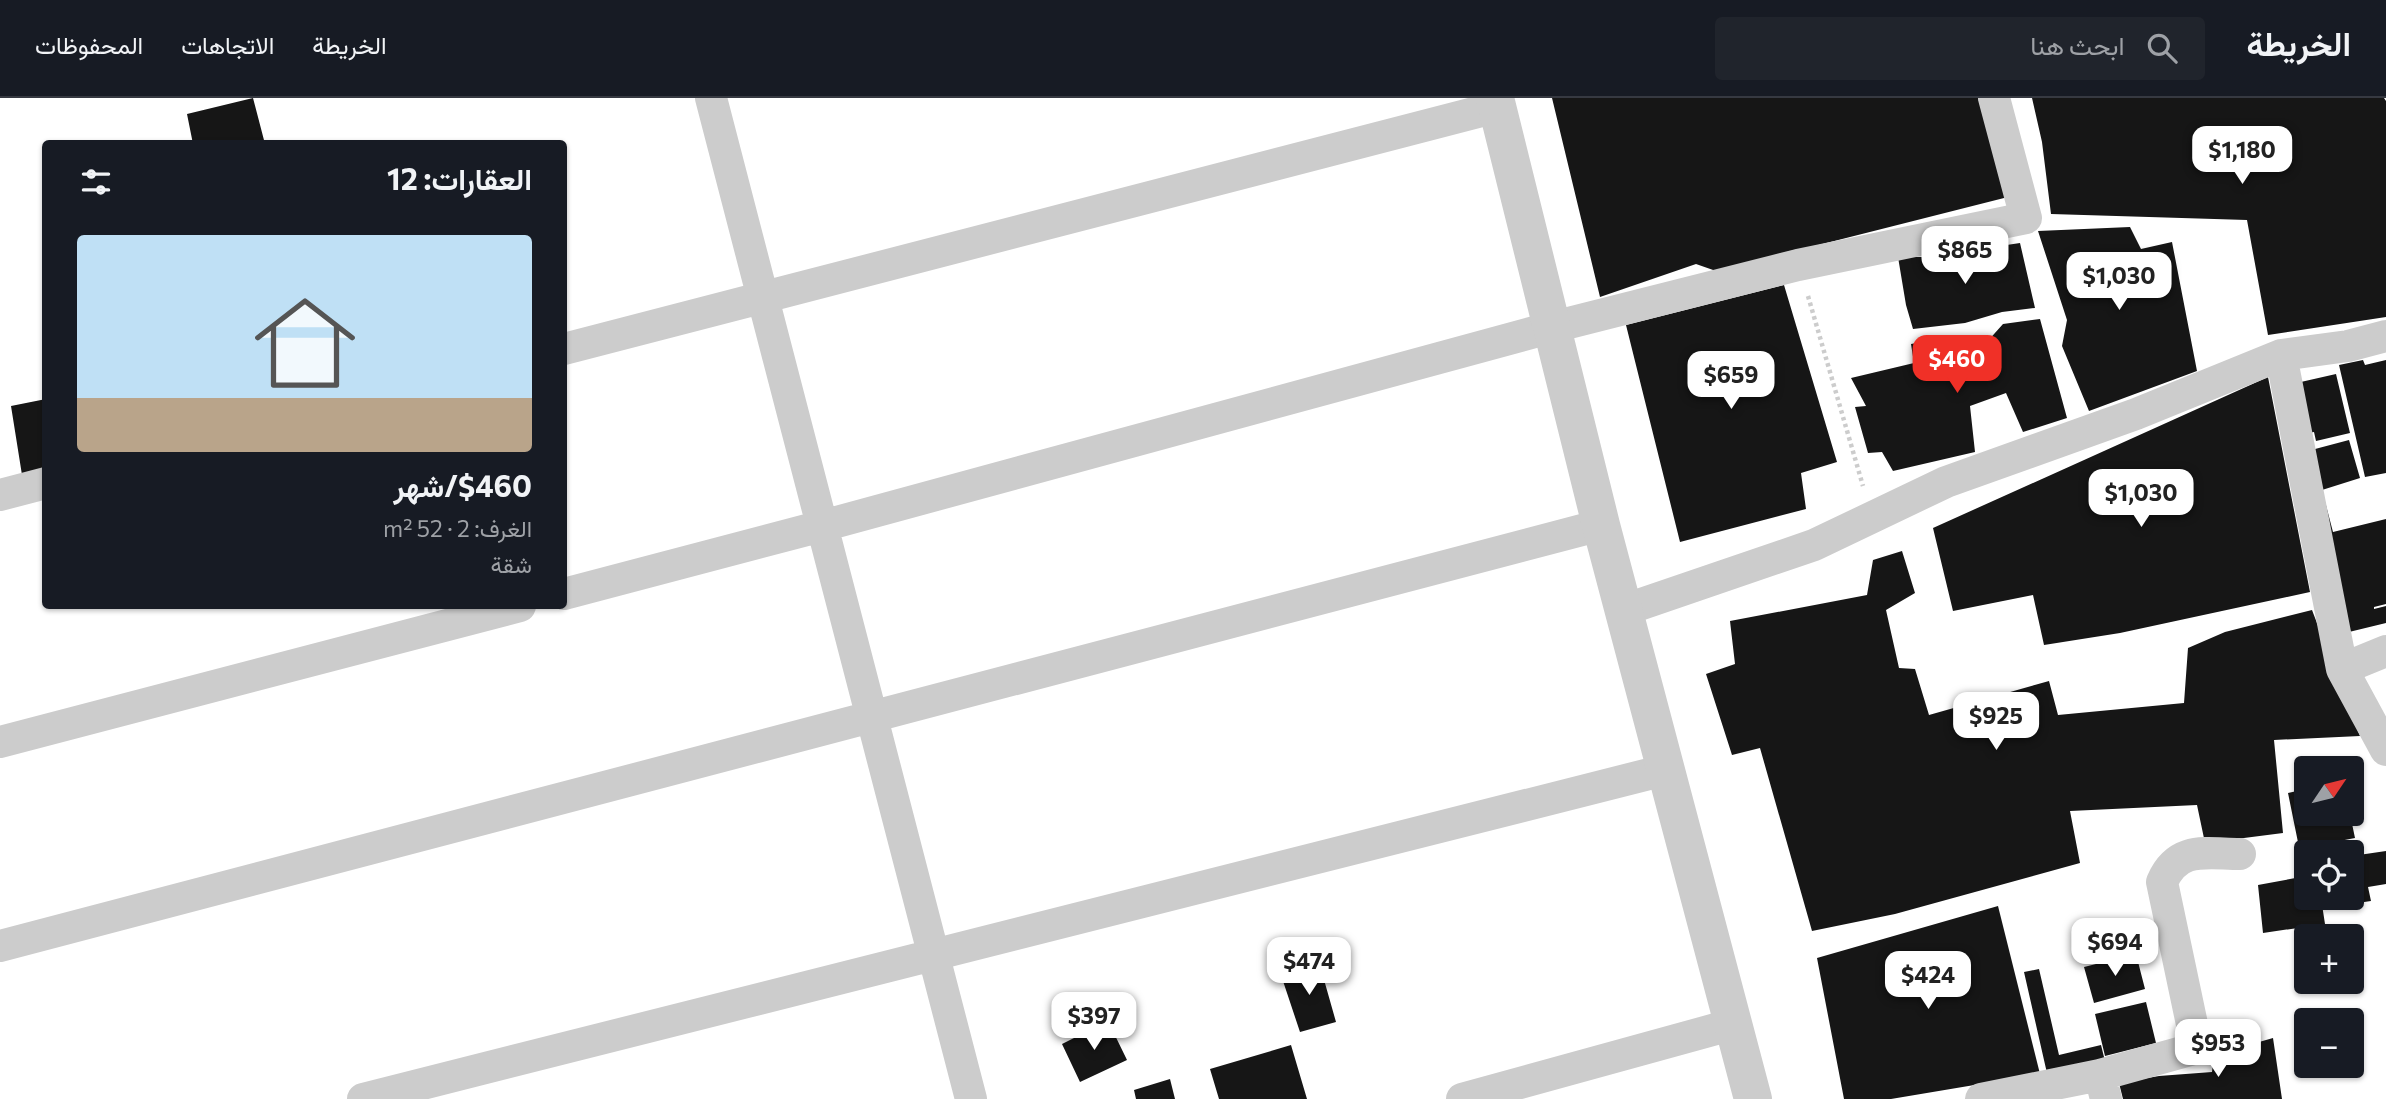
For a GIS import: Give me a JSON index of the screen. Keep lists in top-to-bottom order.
{
  "north": "top right",
  "page": {
    "header": "الخريطة",
    "search": "ابحث هنا",
    "nav": ["الخريطة", "الاتجاهات", "المحفوظات"],
    "price": [
      "$1,180",
      "$865",
      "$1,030",
      "$460",
      "$659",
      "$1,030",
      "$925",
      "$694",
      "$474",
      "$424",
      "$397",
      "$953"
    ],
    "heading": "العقارات: 12",
    "list": [
      {
        "name": "$460/شهر",
        "note": "الغرف: 2 · 52 m² · شقة"
      }
    ],
    "map_buttons": ["+", "−"]
  }
}
